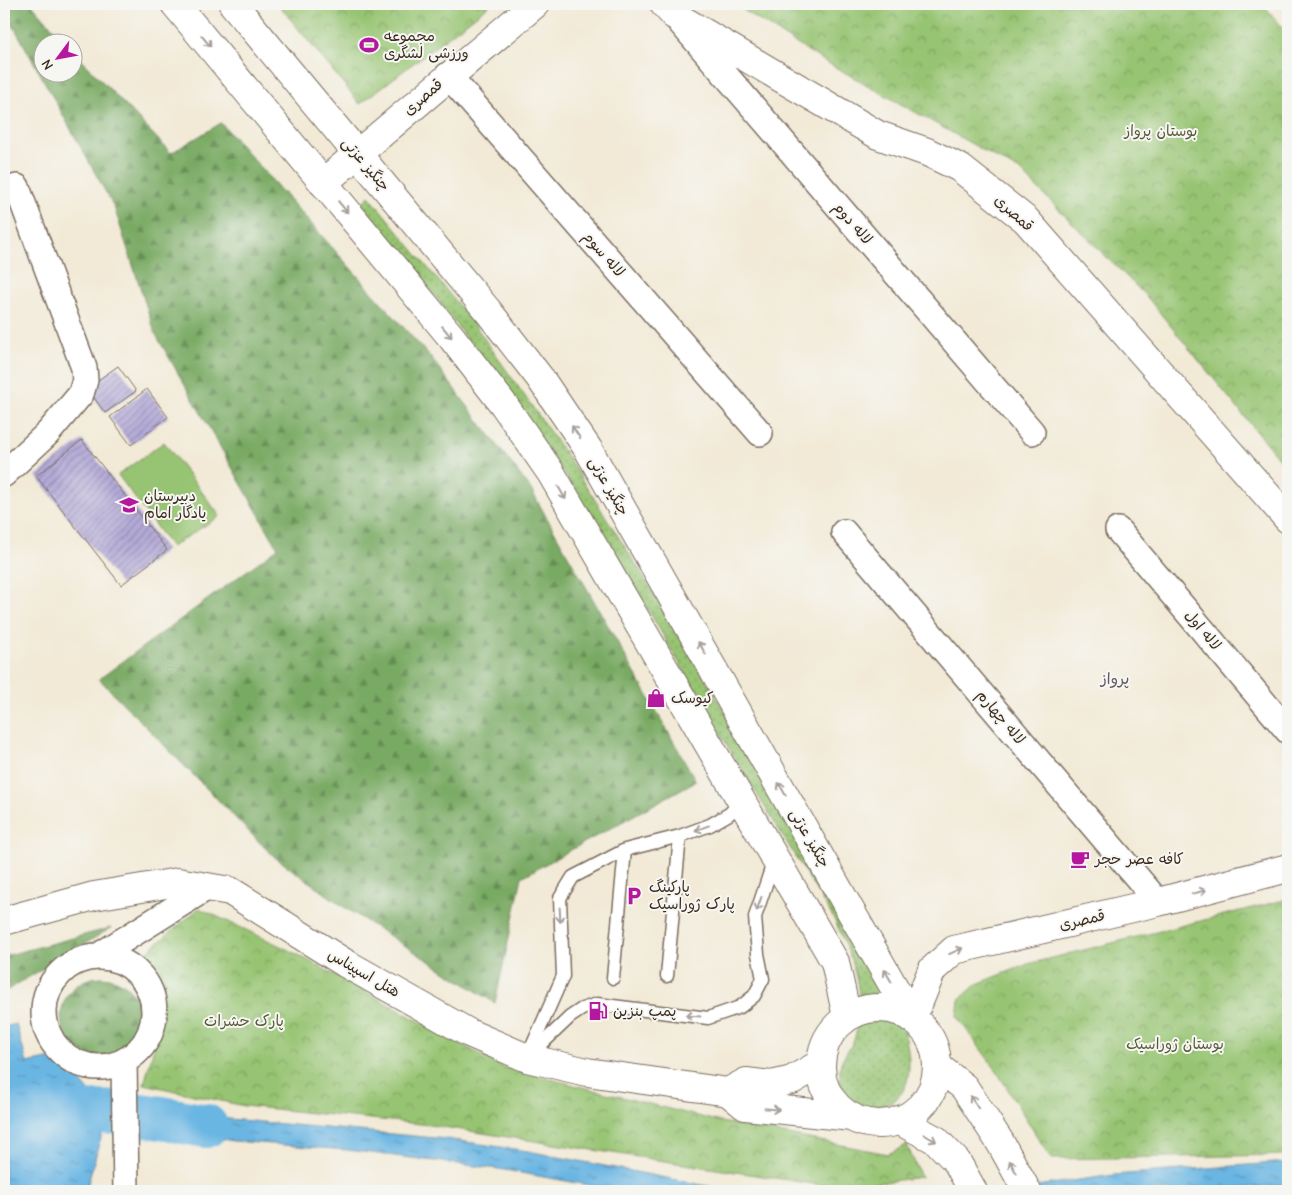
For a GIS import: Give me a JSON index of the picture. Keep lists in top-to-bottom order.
{
  "streets": {
    "street": [
      "قمصری",
      "چنگیز عزتی",
      "لاله دوم",
      "لاله سوم",
      "لاله اول",
      "لاله چهارم",
      "هتل اسپیناس"
    ]
  },
  "crossings": [
    ["قمصری", "چنگیز عزتی"],
    ["قمصری", "لاله دوم"],
    ["قمصری", "لاله سوم"],
    ["قمصری", "لاله چهارم"]
  ],
  "districts": ["پرواز"],
  "parks": ["بوستان پرواز", "پارک حشرات", "بوستان ژوراسیک"],
  "places": {
    "sports": ["مجموعه ورزشی لشگری"],
    "school or university": ["دبیرستان یادگار امام"],
    "shop": ["کیوسک"],
    "cafe": ["کافه عصر حجر"],
    "parking": ["پارکینگ پارک ژوراسیک"],
    "fuel station": ["پمپ بنزین"]
  },
  "north": "bottom left"
}
